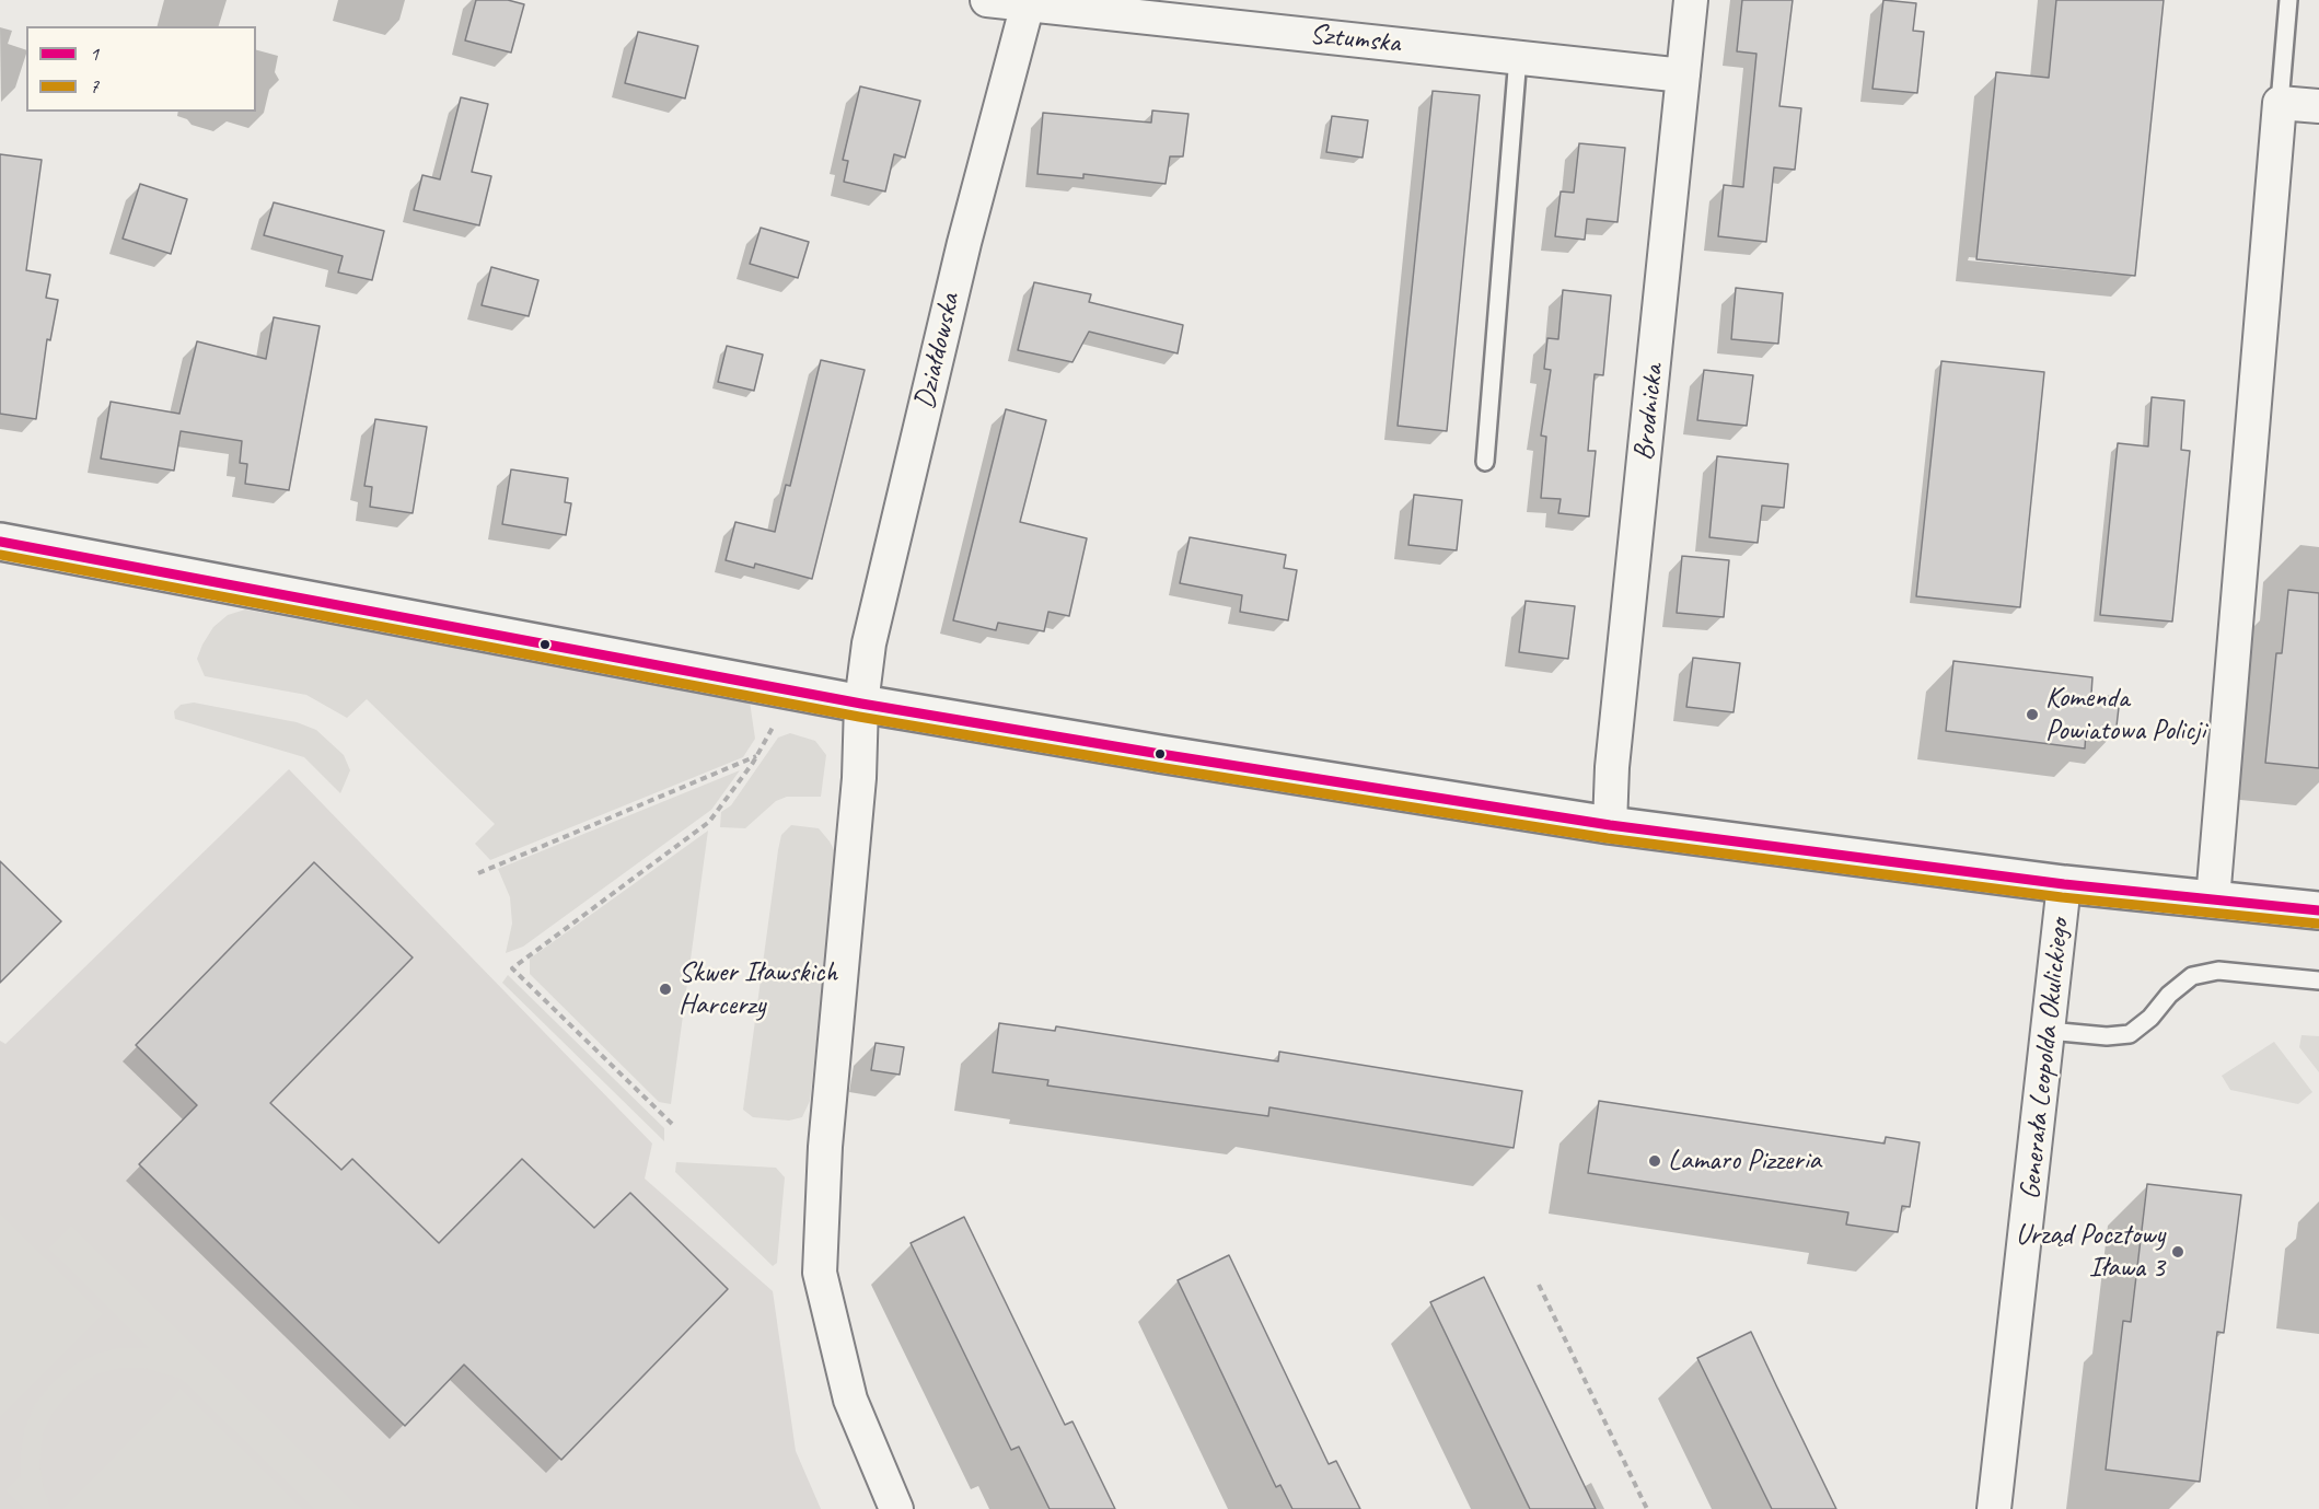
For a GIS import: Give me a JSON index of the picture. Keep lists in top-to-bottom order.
{
  "streets": {
    "street": [
      "Sztumska",
      "Działdowska",
      "Brodnicka",
      "Generała Leopolda Okulickiego"
    ]
  },
  "crossings": [
    ["Sztumska", "Działdowska"],
    ["Sztumska", "Brodnicka"]
  ],
  "places": [
    "Komenda Powiatowa Policji",
    "Skwer Iławskich Harcerzy",
    "Lamaro Pizzeria",
    "Urząd Pocztowy Iława 3"
  ],
  "lines": ["transit line 1", "transit line 7"],
  "legend": ["1", "7"]
}
